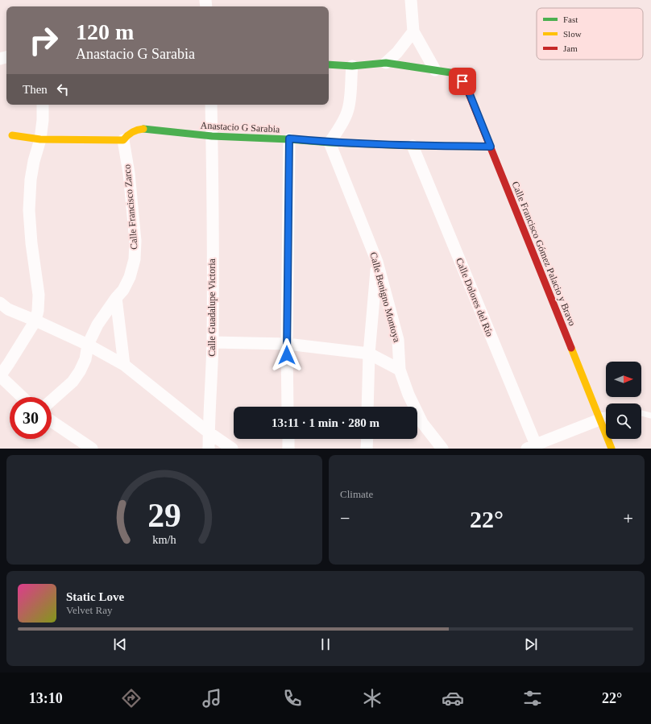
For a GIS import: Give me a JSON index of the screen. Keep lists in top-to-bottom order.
{
  "streets": {
    "street": [
      "Anastacio G Sarabia",
      "Calle Francisco Zarco",
      "Calle Francisco Gómez Palacio y Bravo",
      "Calle Benigno Montoya",
      "Calle Dolores del Río",
      "Calle Guadalupe Victoria"
    ]
  },
  "crossings": [
    ["Anastacio G Sarabia", "Calle Francisco Zarco"],
    ["Anastacio G Sarabia", "Calle Francisco Gómez Palacio y Bravo"],
    ["Anastacio G Sarabia", "Calle Benigno Montoya"],
    ["Anastacio G Sarabia", "Calle Dolores del Río"],
    ["Anastacio G Sarabia", "Calle Guadalupe Victoria"]
  ],
  "legend": ["Fast", "Slow", "Jam"],
  "north": "right",
  "page": {
    "turn": ["120 m", "Anastacio G Sarabia"],
    "then": "Then",
    "limit": "30",
    "trip": "13:11 · 1 min · 280 m",
    "tile": "Climate",
    "heat": ["−", "22°", "+"],
    "song": ["Static Love", "Velvet Ray"],
    "tabs": ["13:10", "22°"],
    "gauge": ["29", "km/h"]
  }
}
